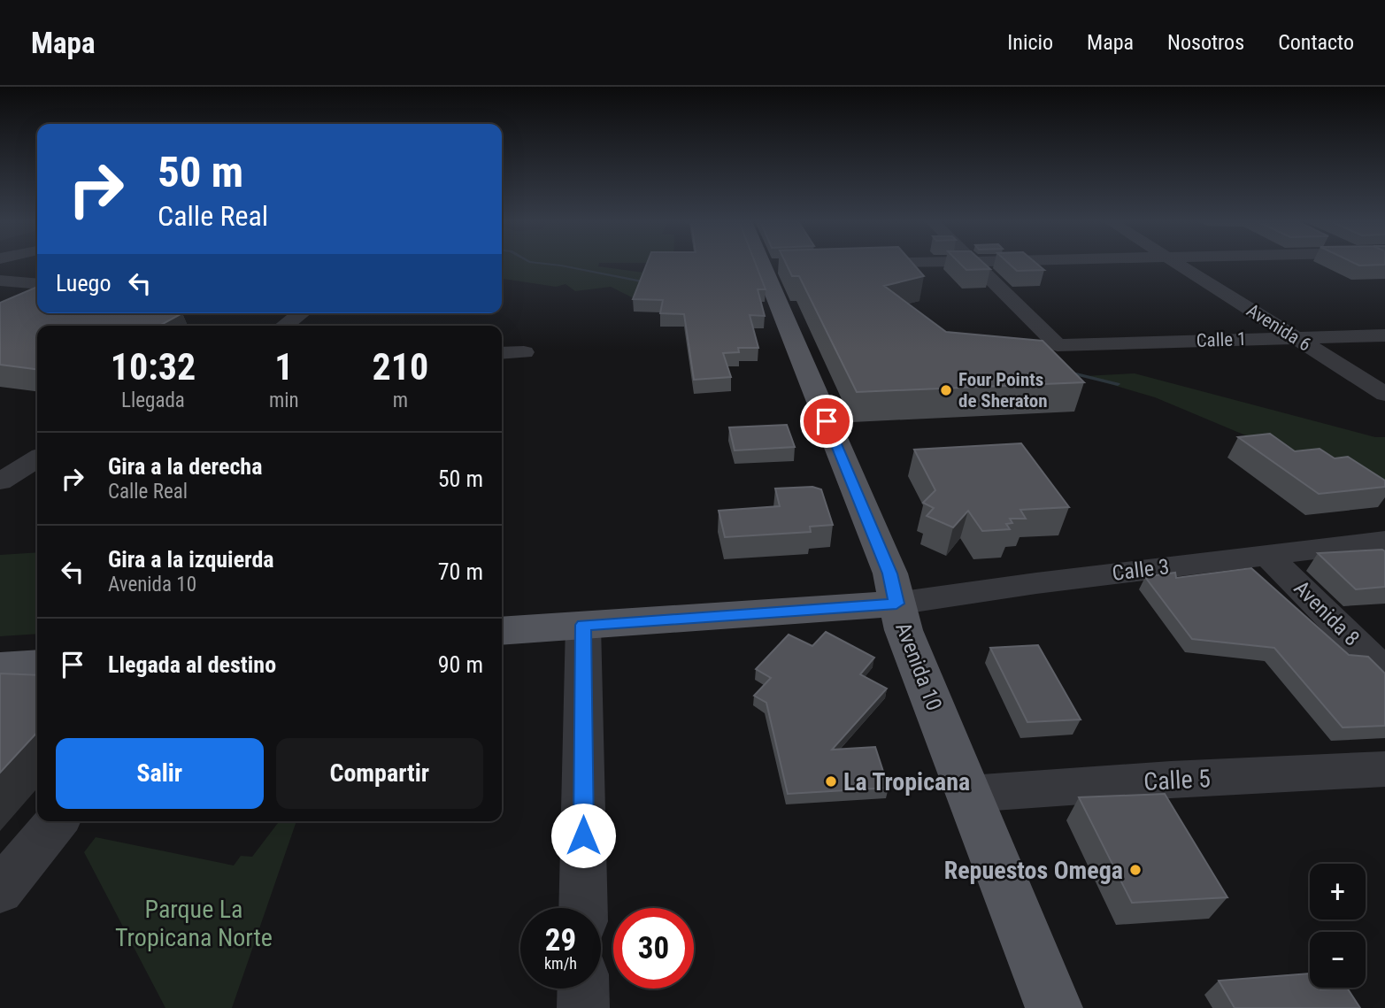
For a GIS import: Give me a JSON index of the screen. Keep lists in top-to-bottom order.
{
  "streets": {
    "main road": ["Avenida 10"],
    "street": [
      "Avenida 6",
      "Calle 1",
      "Calle 3",
      "Avenida 8",
      "Calle 5"
    ]
  },
  "crossings": [
    ["Avenida 6", "Calle 1"],
    ["Calle 3", "Avenida 8"],
    ["Calle 3", "Avenida 10"],
    ["Avenida 10", "Calle 5"]
  ],
  "parks": ["Parque La Tropicana Norte"],
  "places": ["Four Points de Sheraton", "La Tropicana", "Repuestos Omega"],
  "page": {
    "header": "Mapa",
    "nav": [
      "Inicio",
      "Mapa",
      "Nosotros",
      "Contacto"
    ],
    "turn": ["50 m", "Calle Real"],
    "then": "Luego",
    "eta": [
      "10:32",
      "Llegada",
      "1",
      "min",
      "210",
      "m"
    ],
    "list": [
      {
        "name": "Gira a la derecha",
        "note": "Calle Real",
        "value": "50 m"
      },
      {
        "name": "Gira a la izquierda",
        "note": "Avenida 10",
        "value": "70 m"
      },
      {
        "name": "Llegada al destino",
        "value": "90 m"
      }
    ],
    "buttons": ["Salir", "Compartir"],
    "map_buttons": ["+", "−"],
    "speed": "29 km/h",
    "limit": "30"
  }
}
